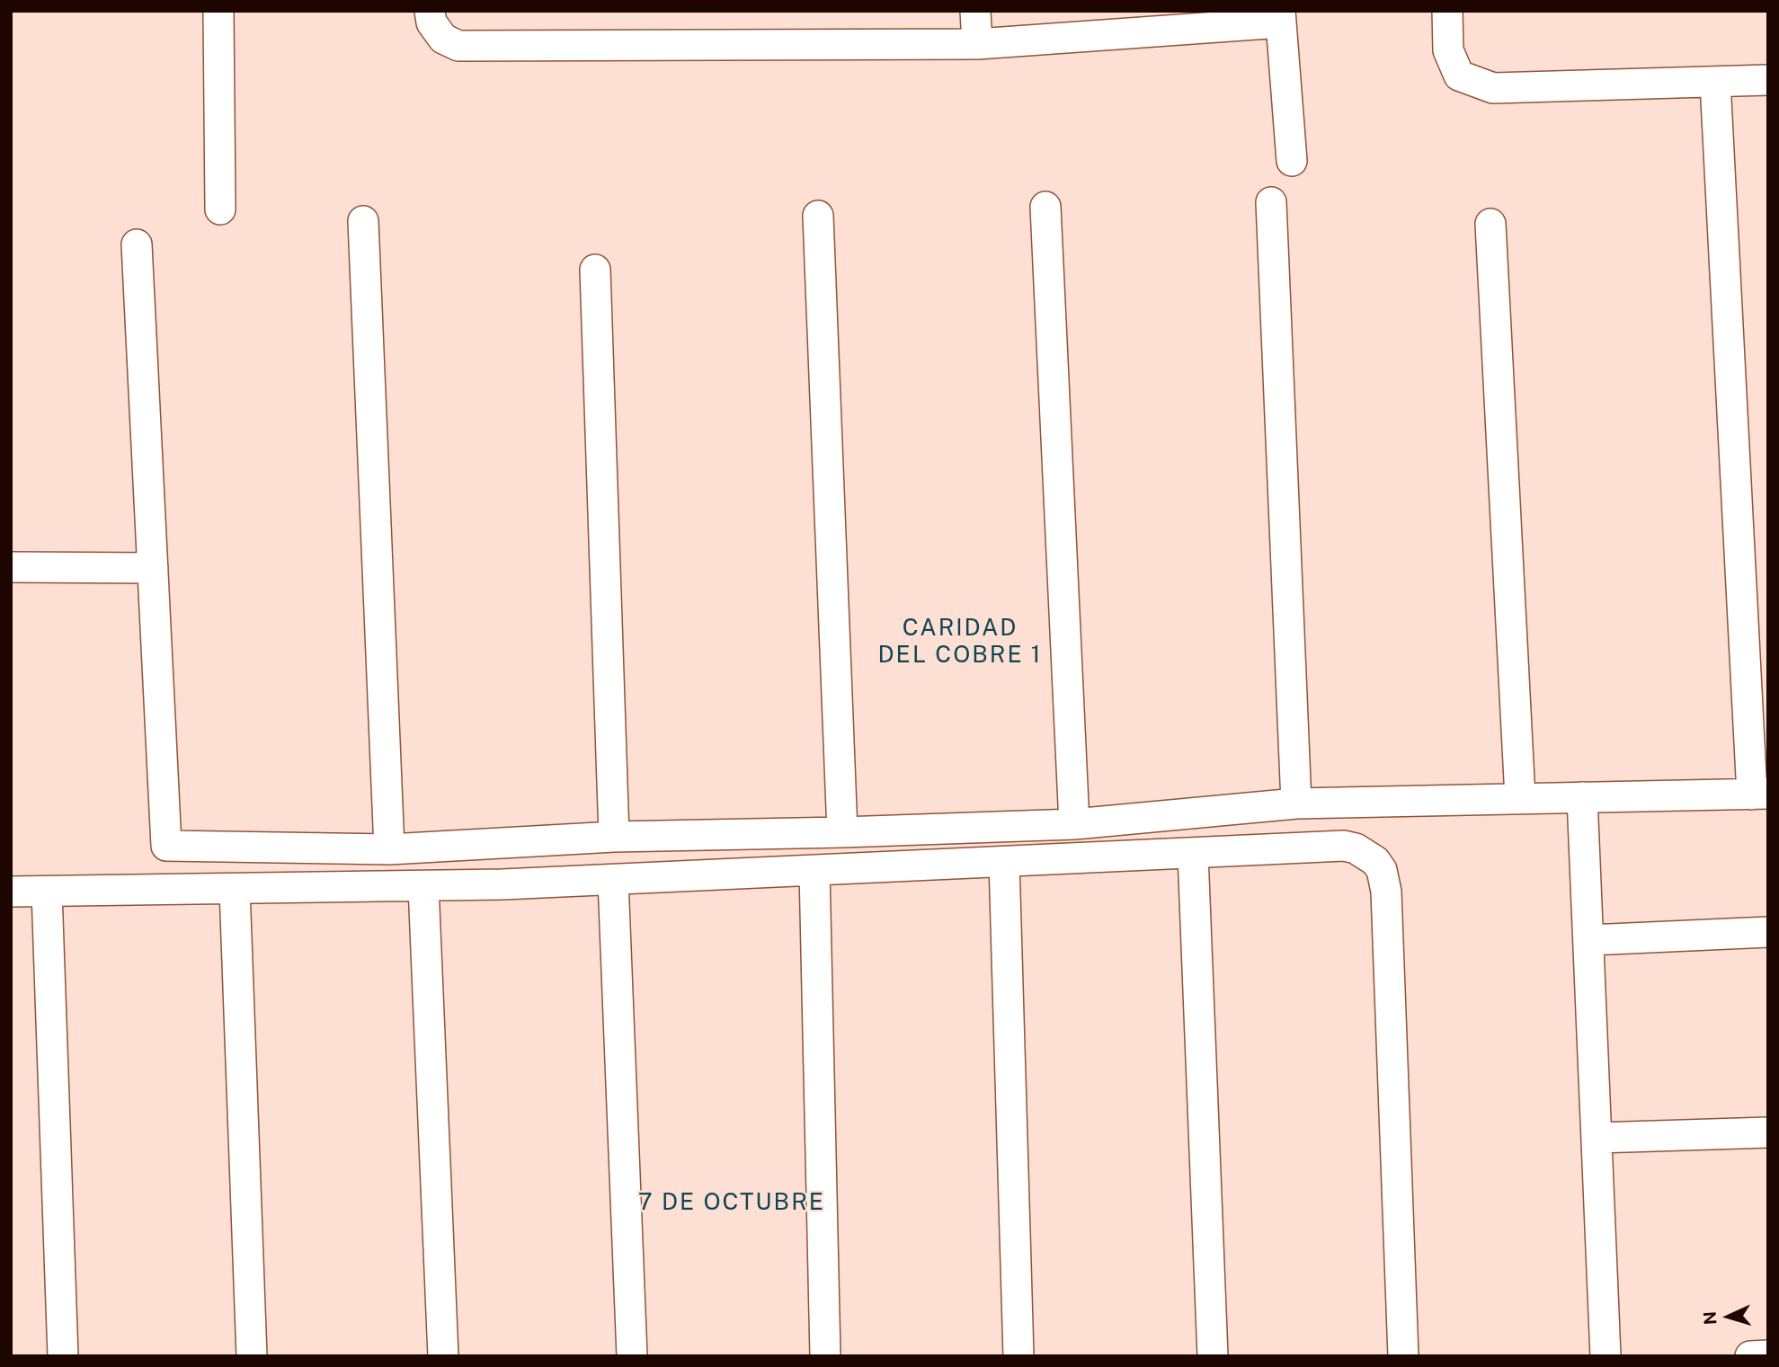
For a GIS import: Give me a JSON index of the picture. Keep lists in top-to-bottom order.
{
  "districts": ["CARIDAD DEL COBRE 1", "7 DE OCTUBRE"],
  "north": "left"
}
